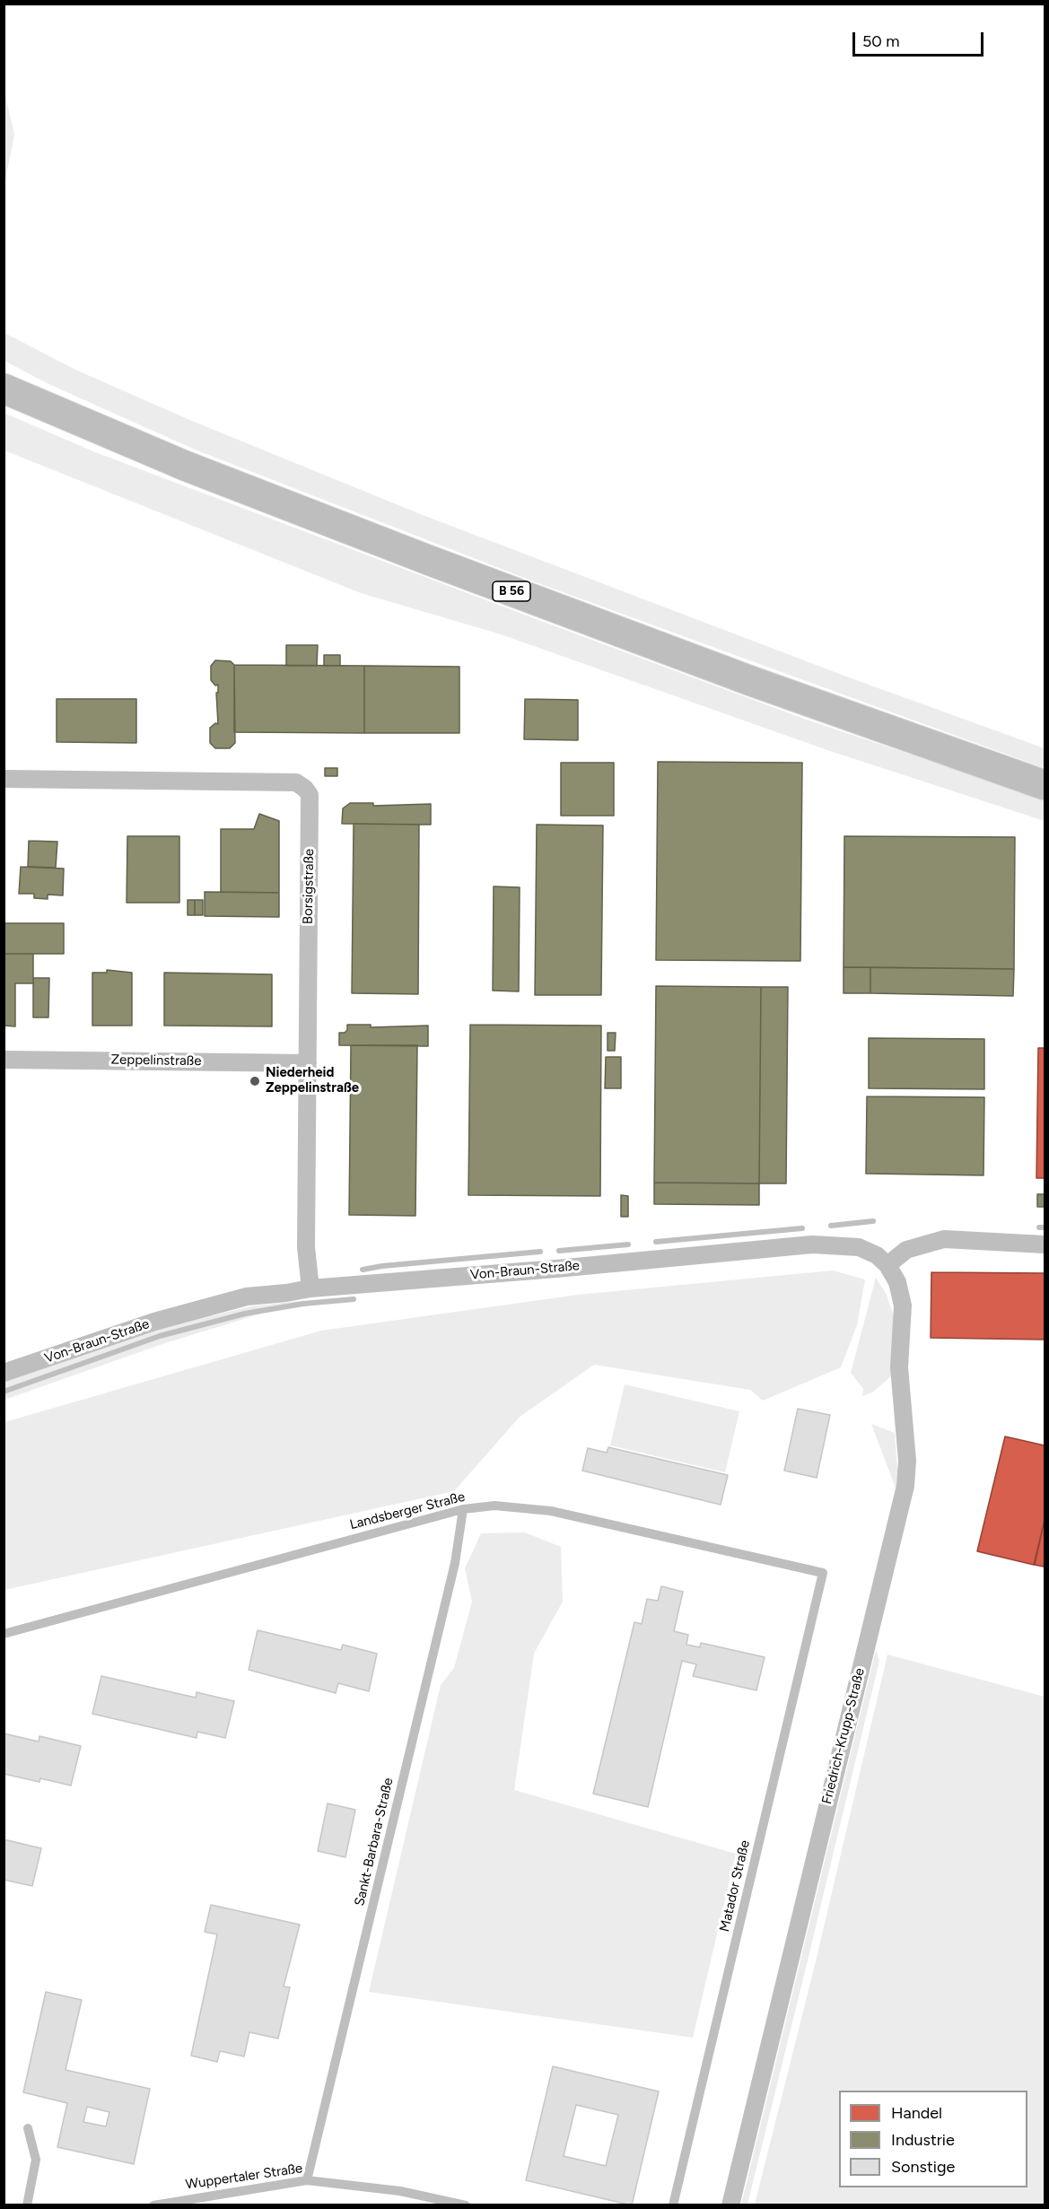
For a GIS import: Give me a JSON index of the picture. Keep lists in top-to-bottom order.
{
  "streets": {
    "highway": ["B 56"],
    "street": [
      "Borsigstraße",
      "Zeppelinstraße",
      "Von-Braun-Straße",
      "Friedrich-Krupp-Straße"
    ],
    "lane": [
      "Landsberger Straße",
      "Sankt-Barbara-Straße",
      "Matador Straße",
      "Wuppertaler Straße"
    ]
  },
  "crossings": [
    ["Borsigstraße", "Zeppelinstraße"],
    ["Borsigstraße", "Von-Braun-Straße"],
    ["Von-Braun-Straße", "Friedrich-Krupp-Straße"],
    ["Landsberger Straße", "Sankt-Barbara-Straße"],
    ["Landsberger Straße", "Matador Straße"],
    ["Sankt-Barbara-Straße", "Wuppertaler Straße"]
  ],
  "places": ["Niederheid Zeppelinstraße"],
  "legend": ["Handel", "Industrie", "Sonstige"],
  "scale_bar": "50 m"
}
